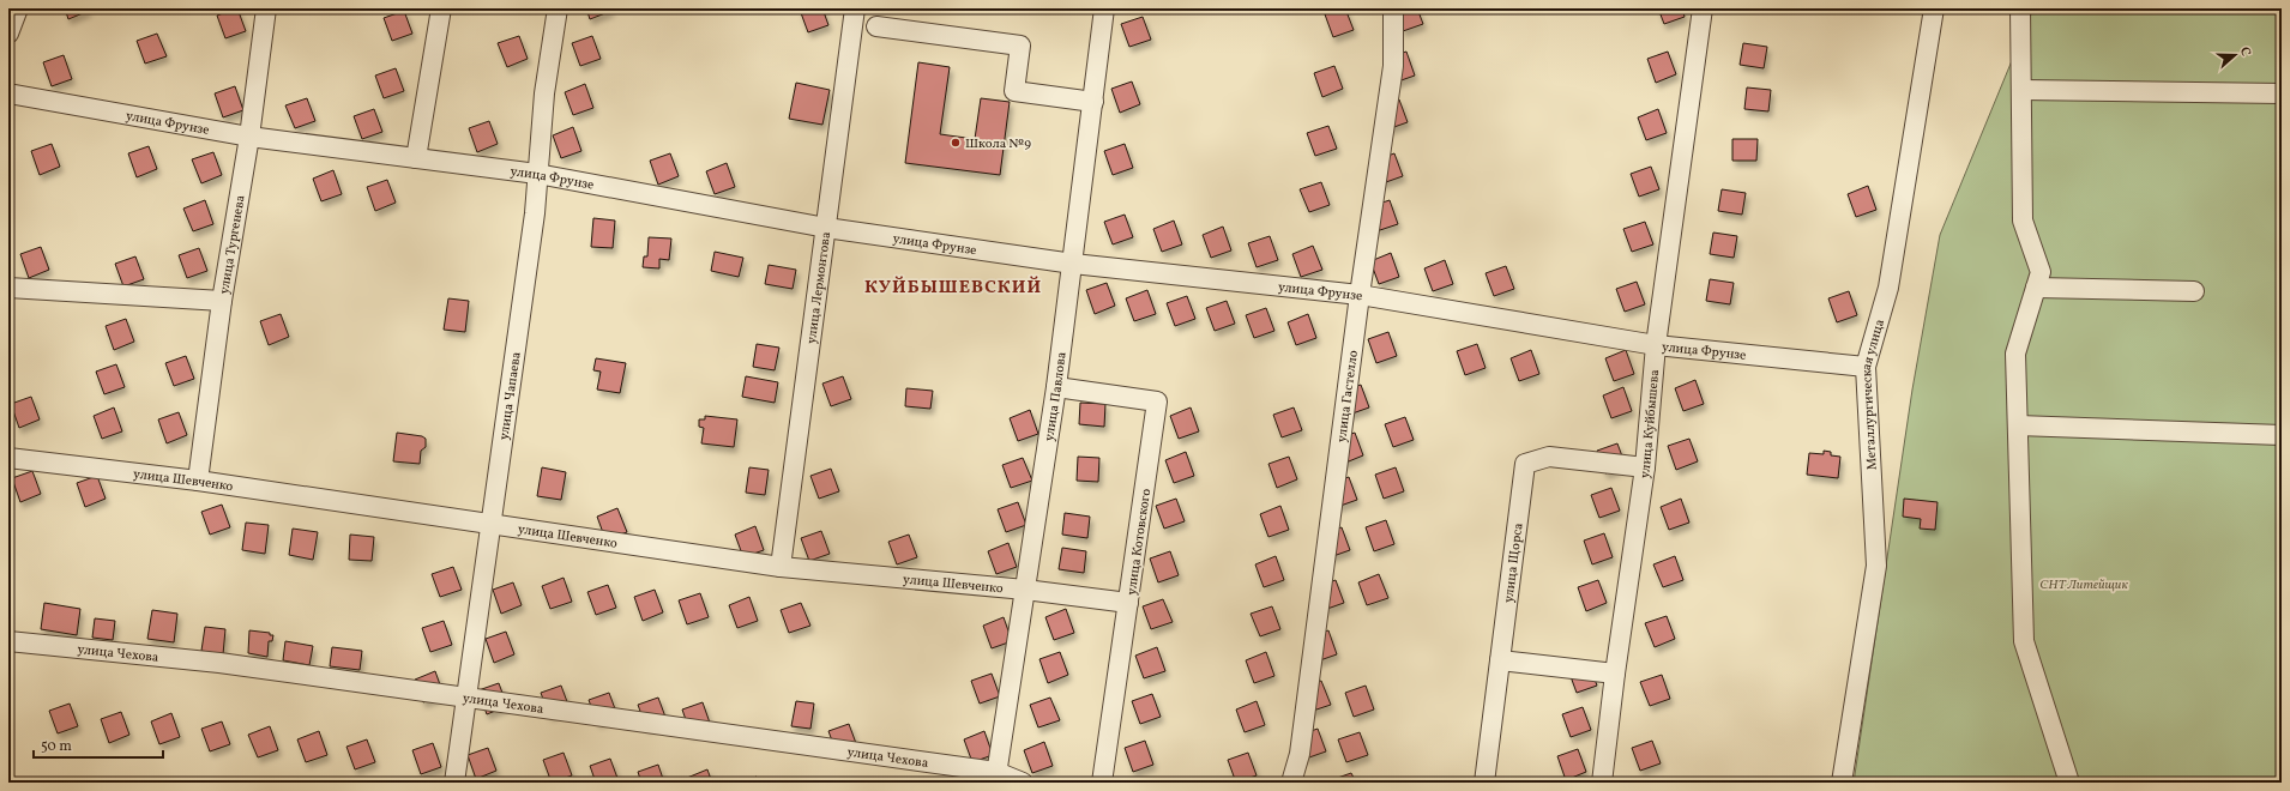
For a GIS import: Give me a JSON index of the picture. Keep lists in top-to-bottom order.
{
  "streets": {
    "street": [
      "улица Фрунзе",
      "улица Тургенева",
      "улица Лермонтова",
      "Металлургическая улица",
      "улица Чапаева",
      "улица Павлова",
      "улица Гастелло",
      "улица Куйбышева",
      "улица Шевченко",
      "улица Котовского",
      "улица Щорса",
      "улица Чехова"
    ]
  },
  "crossings": [
    ["улица Фрунзе", "улица Тургенева"],
    ["улица Фрунзе", "улица Лермонтова"],
    ["улица Фрунзе", "Металлургическая улица"],
    ["улица Фрунзе", "улица Чапаева"],
    ["улица Фрунзе", "улица Павлова"],
    ["улица Фрунзе", "улица Гастелло"],
    ["улица Фрунзе", "улица Куйбышева"],
    ["улица Тургенева", "улица Шевченко"],
    ["улица Лермонтова", "улица Шевченко"],
    ["улица Чапаева", "улица Шевченко"],
    ["улица Чапаева", "улица Чехова"],
    ["улица Павлова", "улица Шевченко"],
    ["улица Павлова", "улица Котовского"],
    ["улица Павлова", "улица Чехова"],
    ["улица Куйбышева", "улица Щорса"],
    ["улица Шевченко", "улица Котовского"]
  ],
  "districts": ["КУЙБЫШЕВСКИЙ"],
  "parks": ["СНТ Литейщик"],
  "places": ["Школа №9"],
  "scale_bar": "50 m",
  "north": "right"
}
